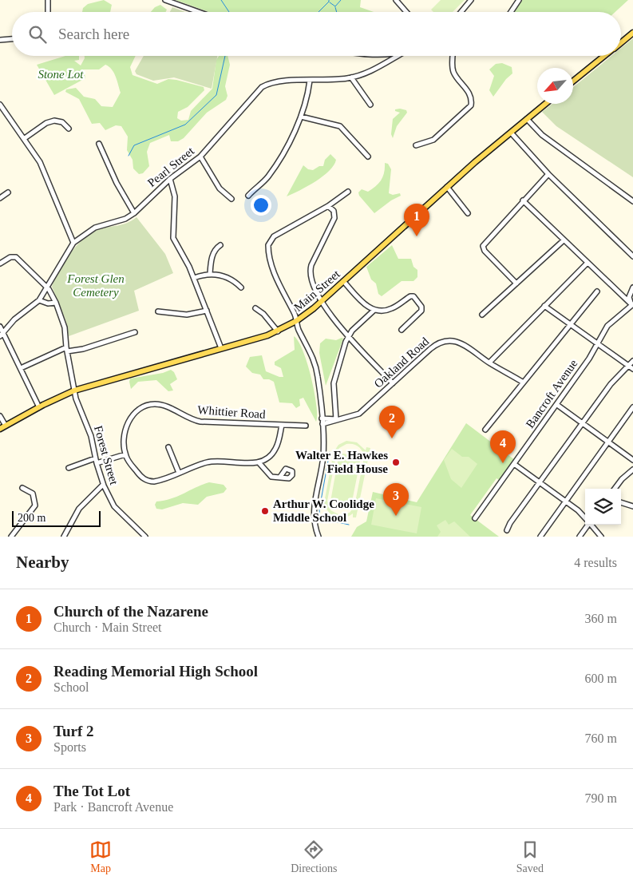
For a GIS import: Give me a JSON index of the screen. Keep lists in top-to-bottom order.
{
  "streets": {
    "main road": ["Main Street"],
    "street": [
      "Pearl Street",
      "Oakland Road",
      "Bancroft Avenue",
      "Whittier Road",
      "Forest Street"
    ]
  },
  "crossings": [
    ["Pearl Street", "Forest Street"],
    ["Main Street", "Forest Street"]
  ],
  "parks": ["Stone Lot", "Forest Glen Cemetery"],
  "places": ["Walter E. Hawkes Field House", "Arthur W. Coolidge Middle School"],
  "scale_bar": "200 m",
  "north": "bottom left",
  "page": {
    "search": "Search here",
    "pins": [
      "1",
      "2",
      "4",
      "3"
    ],
    "scale": "200 m",
    "heading": ["Nearby", "4 results"],
    "list": [
      {
        "mark": "1",
        "name": "Church of the Nazarene",
        "note": "Church · Main Street",
        "value": "360 m"
      },
      {
        "mark": "2",
        "name": "Reading Memorial High School",
        "note": "School",
        "value": "600 m"
      },
      {
        "mark": "3",
        "name": "Turf 2",
        "note": "Sports",
        "value": "760 m"
      },
      {
        "mark": "4",
        "name": "The Tot Lot",
        "note": "Park · Bancroft Avenue",
        "value": "790 m"
      }
    ],
    "nav": ["Map", "Directions", "Saved"]
  }
}
